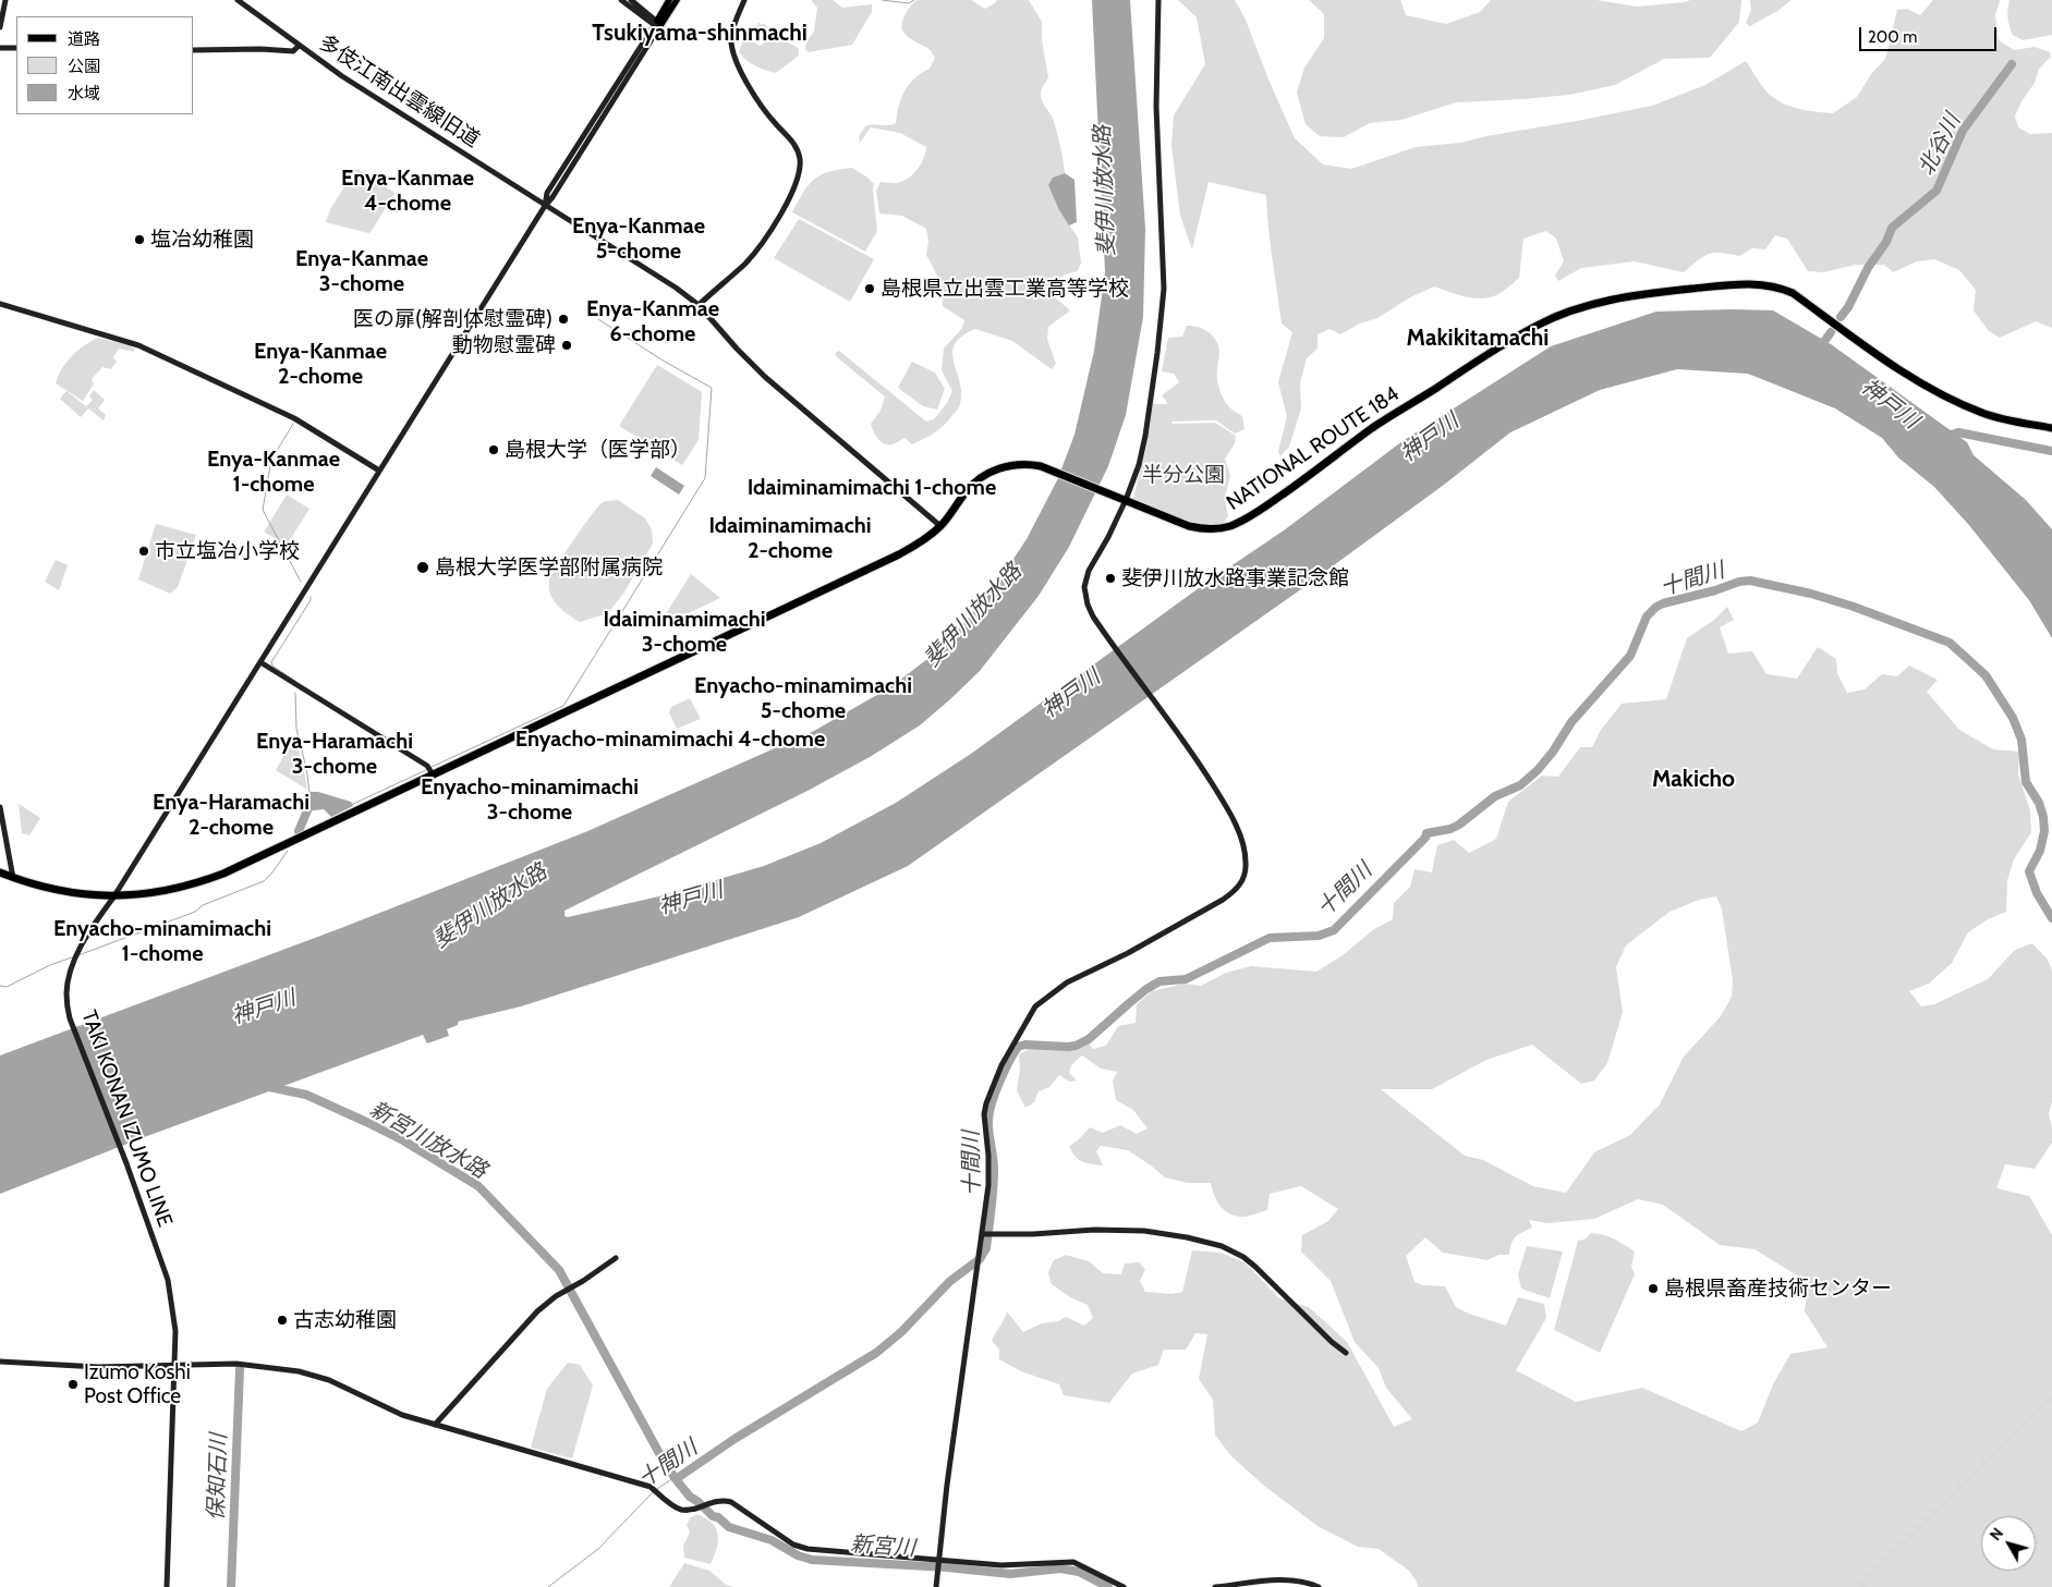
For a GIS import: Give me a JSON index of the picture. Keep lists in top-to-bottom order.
{
  "streets": {
    "highway": ["NATIONAL ROUTE 184"],
    "street": ["多伎江南出雲線旧道", "TAKI KONAN IZUMO LINE"]
  },
  "crossings": [
    ["多伎江南出雲線旧道", "NATIONAL ROUTE 184"],
    ["多伎江南出雲線旧道", "TAKI KONAN IZUMO LINE"],
    ["NATIONAL ROUTE 184", "TAKI KONAN IZUMO LINE"]
  ],
  "districts": [
    "Tsukiyama-shinmachi",
    "Enya-Kanmae 4-chome",
    "Enya-Kanmae 5-chome",
    "Enya-Kanmae 3-chome",
    "Enya-Kanmae 6-chome",
    "Makikitamachi",
    "Enya-Kanmae 2-chome",
    "Enya-Kanmae 1-chome",
    "Idaiminamimachi 1-chome",
    "Idaiminamimachi 2-chome",
    "Idaiminamimachi 3-chome",
    "Enyacho-minamimachi 5-chome",
    "Enyacho-minamimachi 4-chome",
    "Enya-Haramachi 3-chome",
    "Makicho",
    "Enyacho-minamimachi 3-chome",
    "Enya-Haramachi 2-chome",
    "Enyacho-minamimachi 1-chome"
  ],
  "water": [
    "北谷川",
    "斐伊川放水路",
    "神戸川",
    "十間川",
    "新宮川放水路",
    "保知石川",
    "新宮川"
  ],
  "parks": ["半分公園"],
  "places": [
    "塩冶幼稚園",
    "島根県立出雲工業高等学校",
    "医の扉(解剖体慰霊碑)",
    "動物慰霊碑",
    "島根大学（医学部）",
    "市立塩冶小学校",
    "島根大学医学部附属病院",
    "斐伊川放水路事業記念館",
    "島根県畜産技術センター",
    "古志幼稚園",
    "Izumo Koshi Post Office"
  ],
  "legend": ["道路", "公園", "水域"],
  "scale_bar": "200 m",
  "north": "top left"
}
